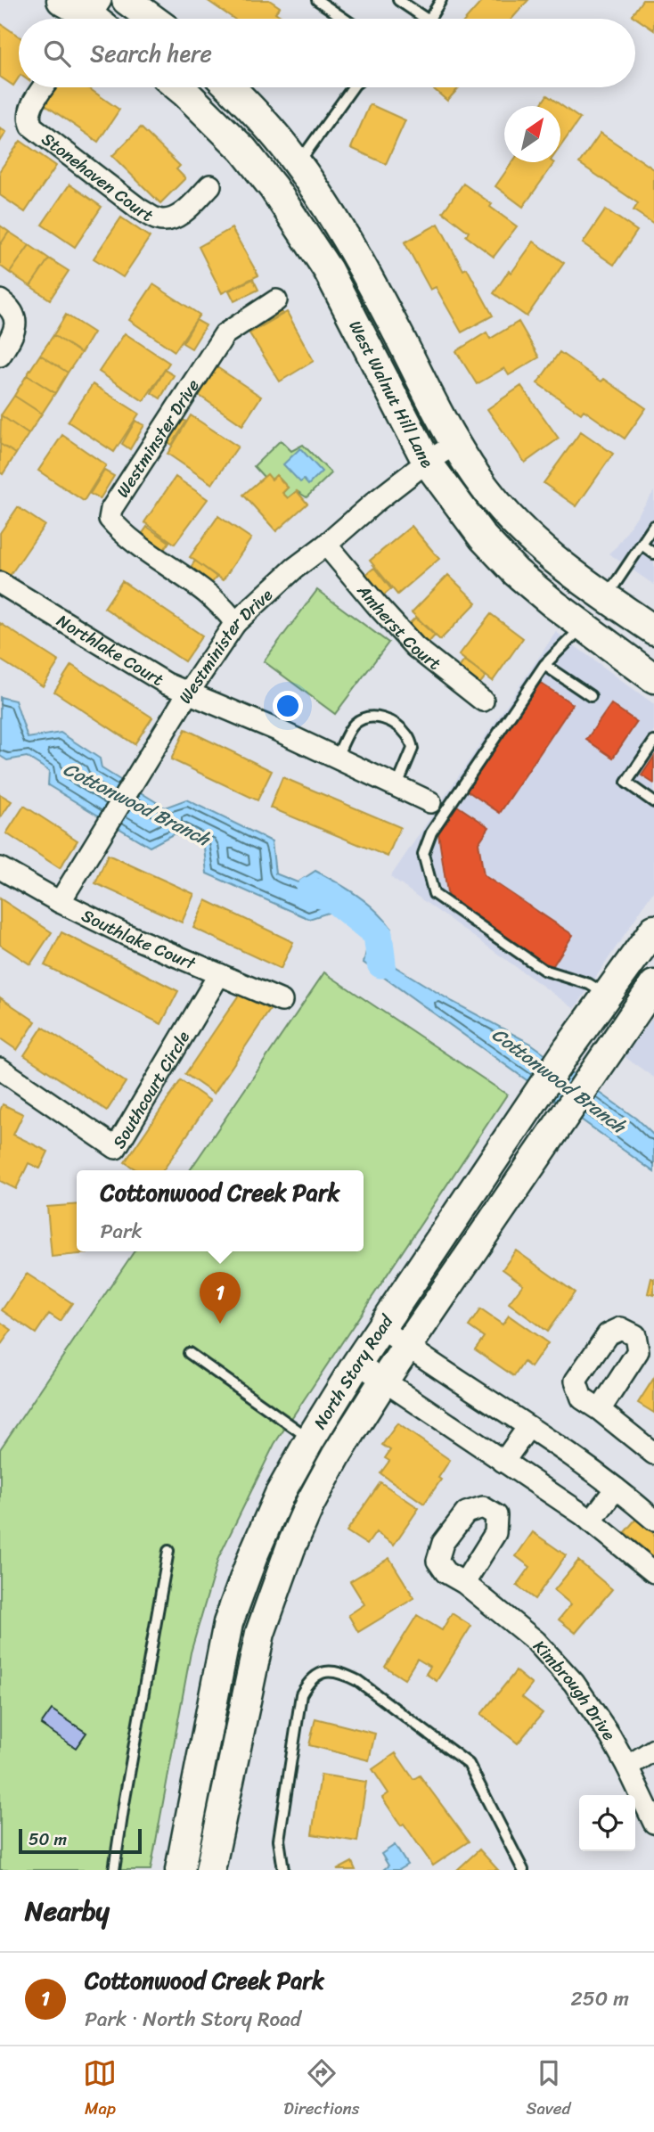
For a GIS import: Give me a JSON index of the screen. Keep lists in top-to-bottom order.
{
  "streets": {
    "main road": ["West Walnut Hill Lane", "North Story Road"],
    "street": [
      "Stonehaven Court",
      "Westminster Drive",
      "Amherst Court",
      "Westminister Drive",
      "Northlake Court",
      "Southlake Court",
      "Southcourt Circle",
      "Kimbrough Drive"
    ]
  },
  "crossings": [
    ["West Walnut Hill Lane", "Westminister Drive"],
    ["Westminster Drive", "Westminister Drive"],
    ["Amherst Court", "Westminister Drive"],
    ["Westminister Drive", "Northlake Court"],
    ["Westminister Drive", "Southlake Court"],
    ["Southlake Court", "Southcourt Circle"]
  ],
  "water": ["Cottonwood Branch"],
  "scale_bar": "50 m",
  "north": "top right",
  "page": {
    "search": "Search here",
    "popup": ["Cottonwood Creek Park", "Park"],
    "pins": "1",
    "scale": "50 m",
    "heading": "Nearby",
    "list": [
      {
        "mark": "1",
        "name": "Cottonwood Creek Park",
        "note": "Park · North Story Road",
        "value": "250 m"
      }
    ],
    "nav": ["Map", "Directions", "Saved"]
  }
}
